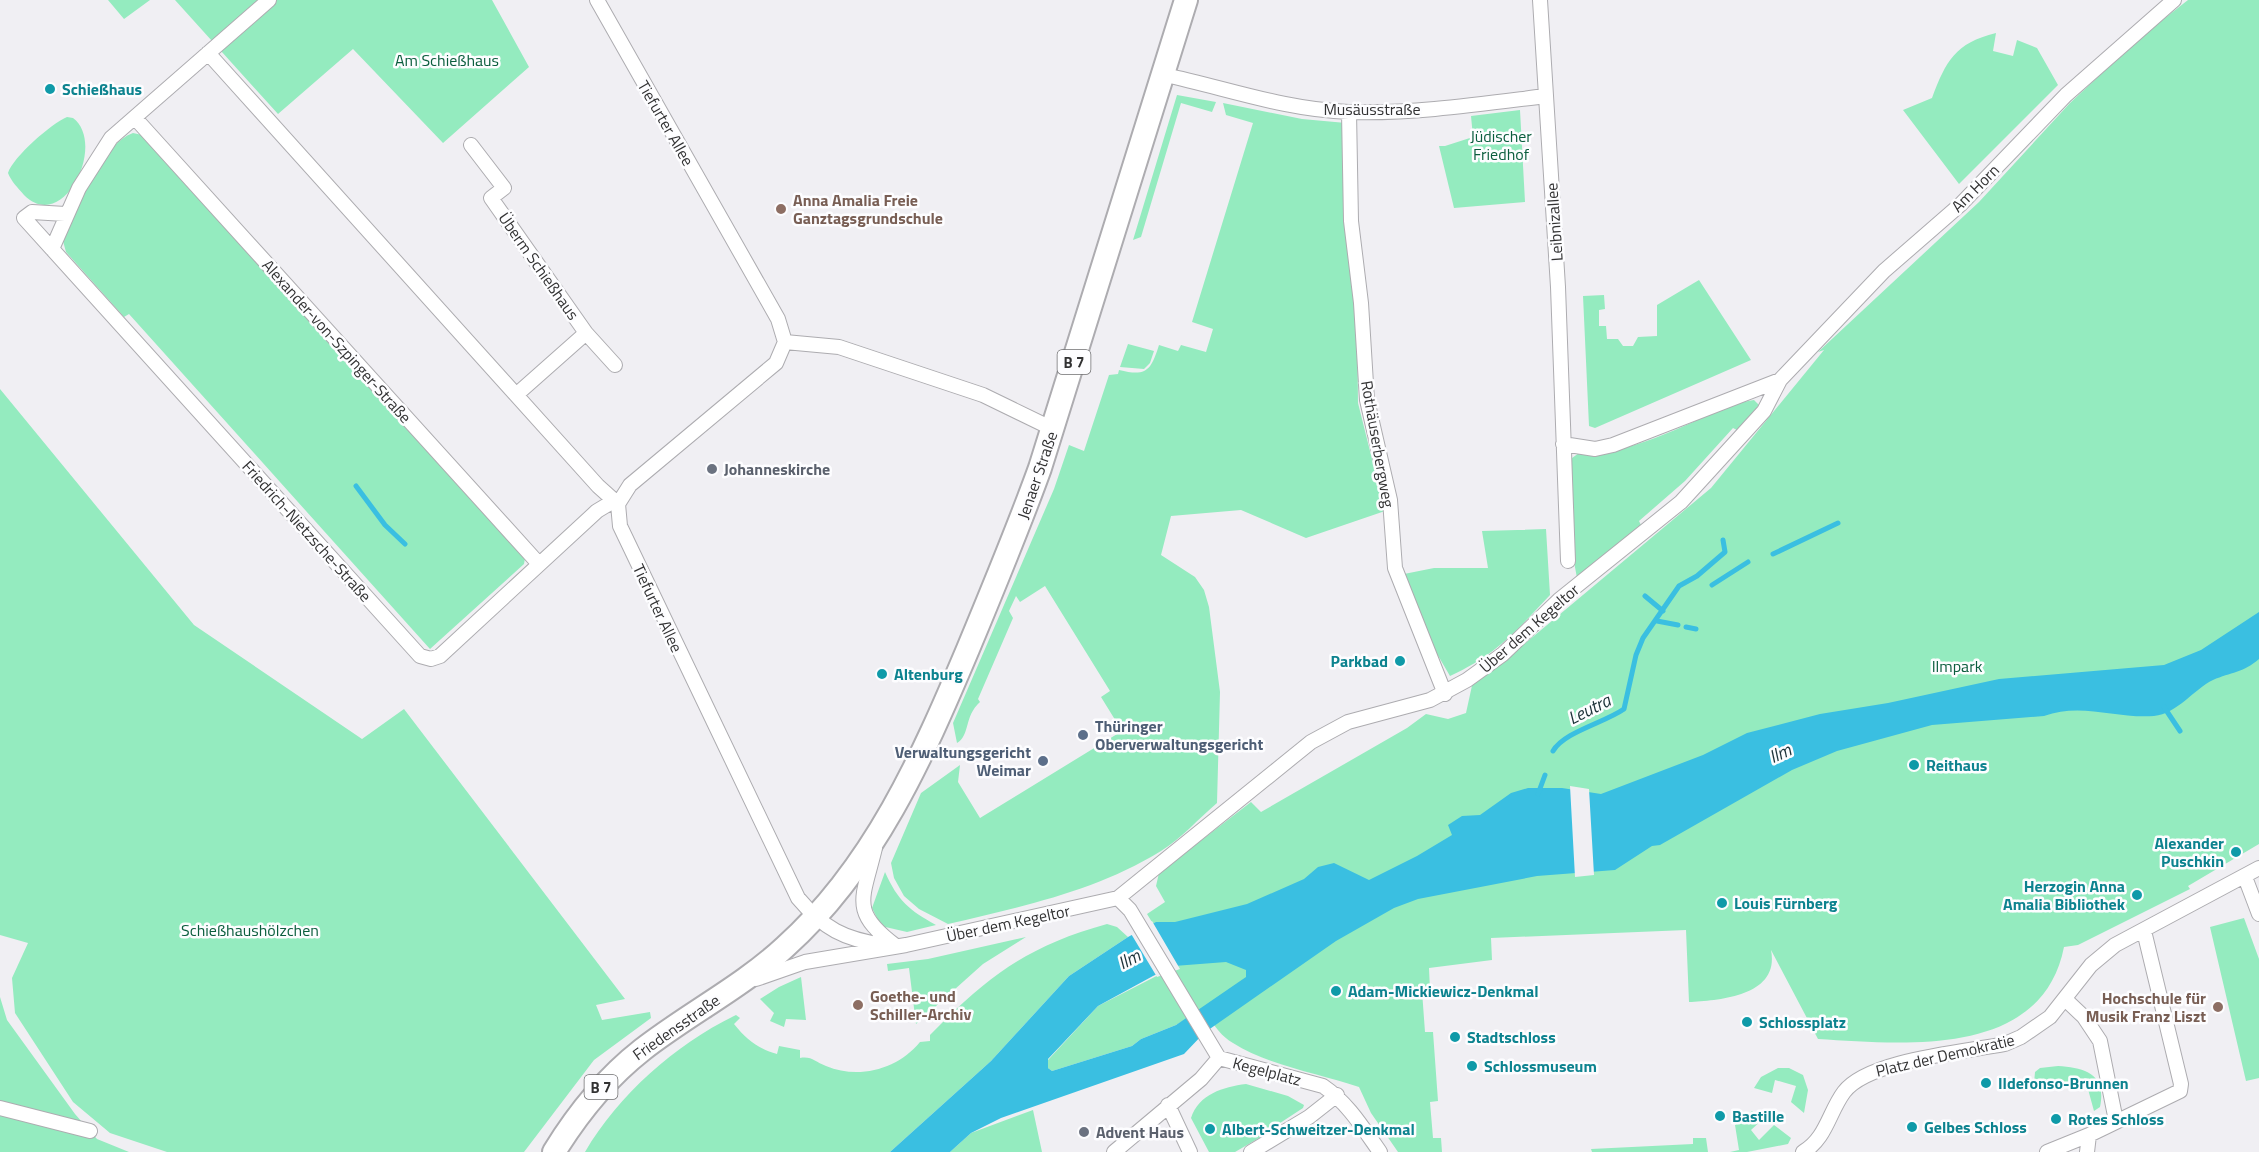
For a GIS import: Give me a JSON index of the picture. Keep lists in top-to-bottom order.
{
  "streets": {
    "main road": ["B 7", "Jenaer Straße", "Friedensstraße"],
    "street": [
      "Musäusstraße",
      "Tiefurter Allee",
      "Am Horn",
      "Leibnizallee",
      "Überm Schießhaus",
      "Alexander-von-Szpinger-Straße",
      "Rothäuserbergweg",
      "Friedrich-Nietzsche-Straße",
      "Über dem Kegeltor",
      "Platz der Demokratie",
      "Kegelplatz"
    ]
  },
  "crossings": [
    ["Musäusstraße", "Leibnizallee"],
    ["Musäusstraße", "Rothäuserbergweg"],
    ["Musäusstraße", "Jenaer Straße"],
    ["Tiefurter Allee", "Jenaer Straße"],
    ["Tiefurter Allee", "Friedrich-Nietzsche-Straße"],
    ["Tiefurter Allee", "Über dem Kegeltor"],
    ["Tiefurter Allee", "Friedensstraße"],
    ["Am Horn", "Über dem Kegeltor"],
    ["Alexander-von-Szpinger-Straße", "Friedrich-Nietzsche-Straße"],
    ["Rothäuserbergweg", "Über dem Kegeltor"],
    ["Jenaer Straße", "Über dem Kegeltor"],
    ["Jenaer Straße", "Friedensstraße"],
    ["Über dem Kegeltor", "Friedensstraße"],
    ["Über dem Kegeltor", "Kegelplatz"]
  ],
  "water": ["Leutra", "Ilm"],
  "parks": [
    "Am Schießhaus",
    "Jüdischer Friedhof",
    "Ilmpark",
    "Schießhaushölzchen"
  ],
  "places": [
    "Schießhaus",
    "Anna Amalia Freie Ganztagsgrundschule",
    "Johanneskirche",
    "Parkbad",
    "Altenburg",
    "Thüringer Oberverwaltungsgericht",
    "Verwaltungsgericht Weimar",
    "Reithaus",
    "Alexander Puschkin",
    "Herzogin Anna Amalia Bibliothek",
    "Louis Fürnberg",
    "Adam-Mickiewicz-Denkmal",
    "Goethe- und Schiller-Archiv",
    "Hochschule für Musik Franz Liszt",
    "Schlossplatz",
    "Stadtschloss",
    "Schlossmuseum",
    "Ildefonso-Brunnen",
    "Bastille",
    "Rotes Schloss",
    "Gelbes Schloss",
    "Albert-Schweitzer-Denkmal",
    "Advent Haus"
  ]
}
